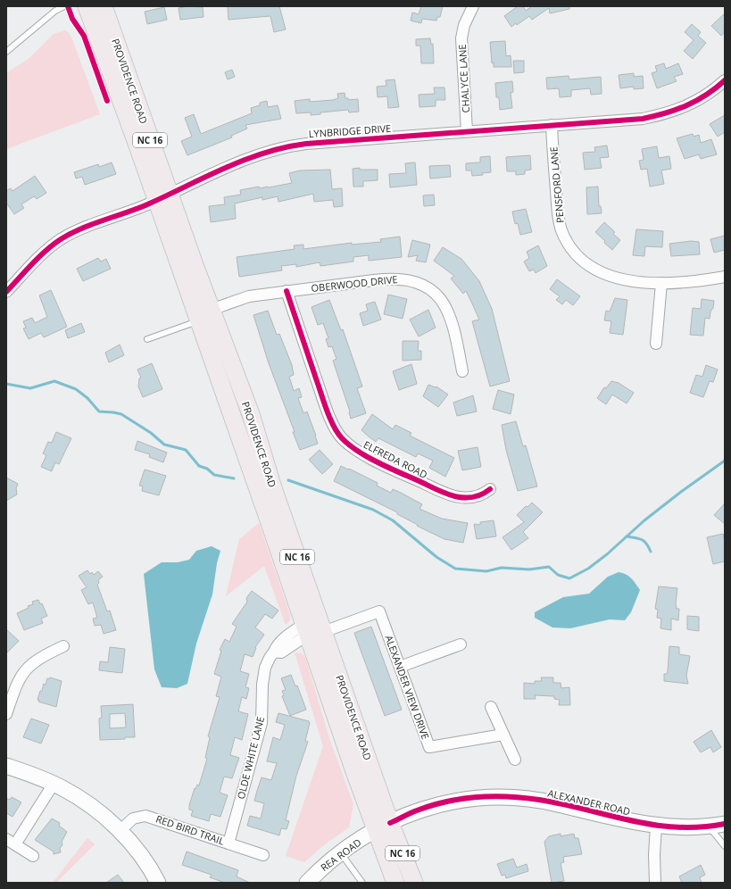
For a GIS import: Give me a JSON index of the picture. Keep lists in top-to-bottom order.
{
  "streets": {
    "main road": ["PROVIDENCE ROAD", "NC 16"],
    "street": [
      "CHALYCE LANE",
      "LYNBRIDGE DRIVE",
      "PENSFORD LANE",
      "OBERWOOD DRIVE",
      "ELFREDA ROAD",
      "ALEXANDER VIEW DRIVE",
      "OLDE WHITE LANE",
      "ALEXANDER ROAD",
      "RED BIRD TRAIL",
      "REA ROAD"
    ]
  },
  "crossings": [
    ["CHALYCE LANE", "LYNBRIDGE DRIVE"],
    ["PROVIDENCE ROAD", "LYNBRIDGE DRIVE"],
    ["PROVIDENCE ROAD", "OBERWOOD DRIVE"],
    ["PROVIDENCE ROAD", "ALEXANDER VIEW DRIVE"],
    ["PROVIDENCE ROAD", "OLDE WHITE LANE"],
    ["PROVIDENCE ROAD", "ALEXANDER ROAD"],
    ["PROVIDENCE ROAD", "REA ROAD"],
    ["LYNBRIDGE DRIVE", "PENSFORD LANE"],
    ["OBERWOOD DRIVE", "ELFREDA ROAD"],
    ["ALEXANDER VIEW DRIVE", "OLDE WHITE LANE"],
    ["OLDE WHITE LANE", "RED BIRD TRAIL"],
    ["ALEXANDER ROAD", "REA ROAD"]
  ]
}
